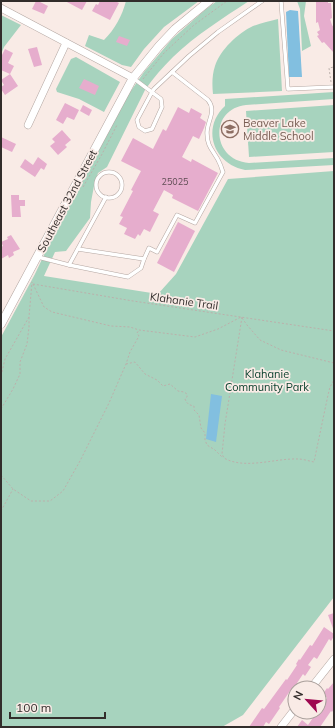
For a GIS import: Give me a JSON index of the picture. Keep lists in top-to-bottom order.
{
  "streets": {
    "street": ["Southeast 32nd Street"],
    "path": ["Klahanie Trail"]
  },
  "parks": ["Klahanie Community Park"],
  "places": {
    "school or university": ["Beaver Lake Middle School"]
  },
  "house_numbers": ["25025"],
  "scale_bar": "100 m",
  "north": "top left"
}
